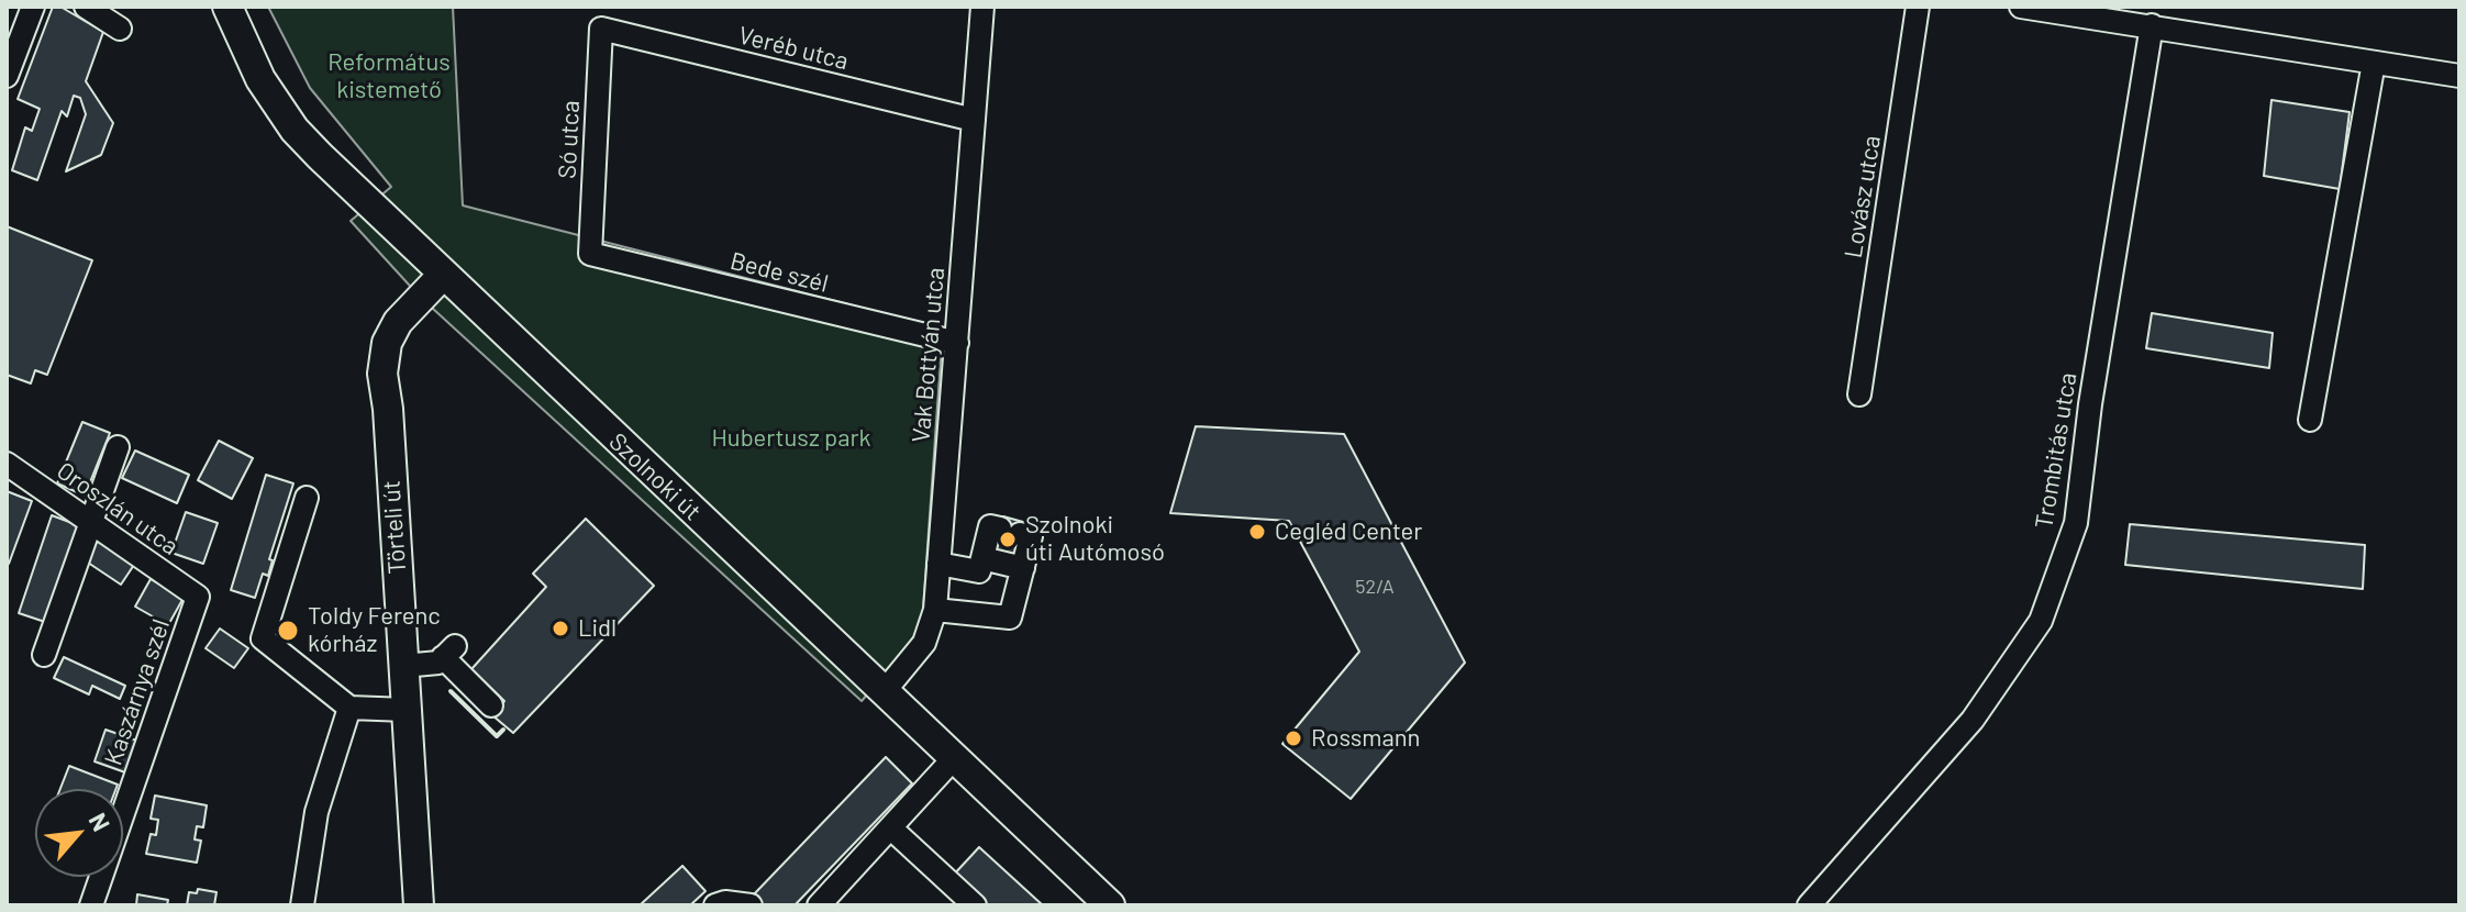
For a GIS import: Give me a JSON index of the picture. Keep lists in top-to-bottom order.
{
  "streets": {
    "main road": ["Szolnoki út", "Törteli út"],
    "street": [
      "Veréb utca",
      "Só utca",
      "Lovász utca",
      "Bede szél",
      "Vak Bottyán utca",
      "Trombitás utca",
      "Oroszlán utca",
      "Kaszárnya szél"
    ]
  },
  "crossings": [
    ["Veréb utca", "Só utca"],
    ["Veréb utca", "Vak Bottyán utca"],
    ["Só utca", "Bede szél"],
    ["Bede szél", "Vak Bottyán utca"],
    ["Vak Bottyán utca", "Szolnoki út"],
    ["Szolnoki út", "Törteli út"],
    ["Oroszlán utca", "Kaszárnya szél"]
  ],
  "parks": ["Református kistemető", "Hubertusz park"],
  "places": [
    "Cegléd Center",
    "Szolnoki úti Autómosó",
    "Lidl",
    "Toldy Ferenc kórház",
    "Rossmann"
  ],
  "house_numbers": ["52/A"],
  "north": "top right"
}
